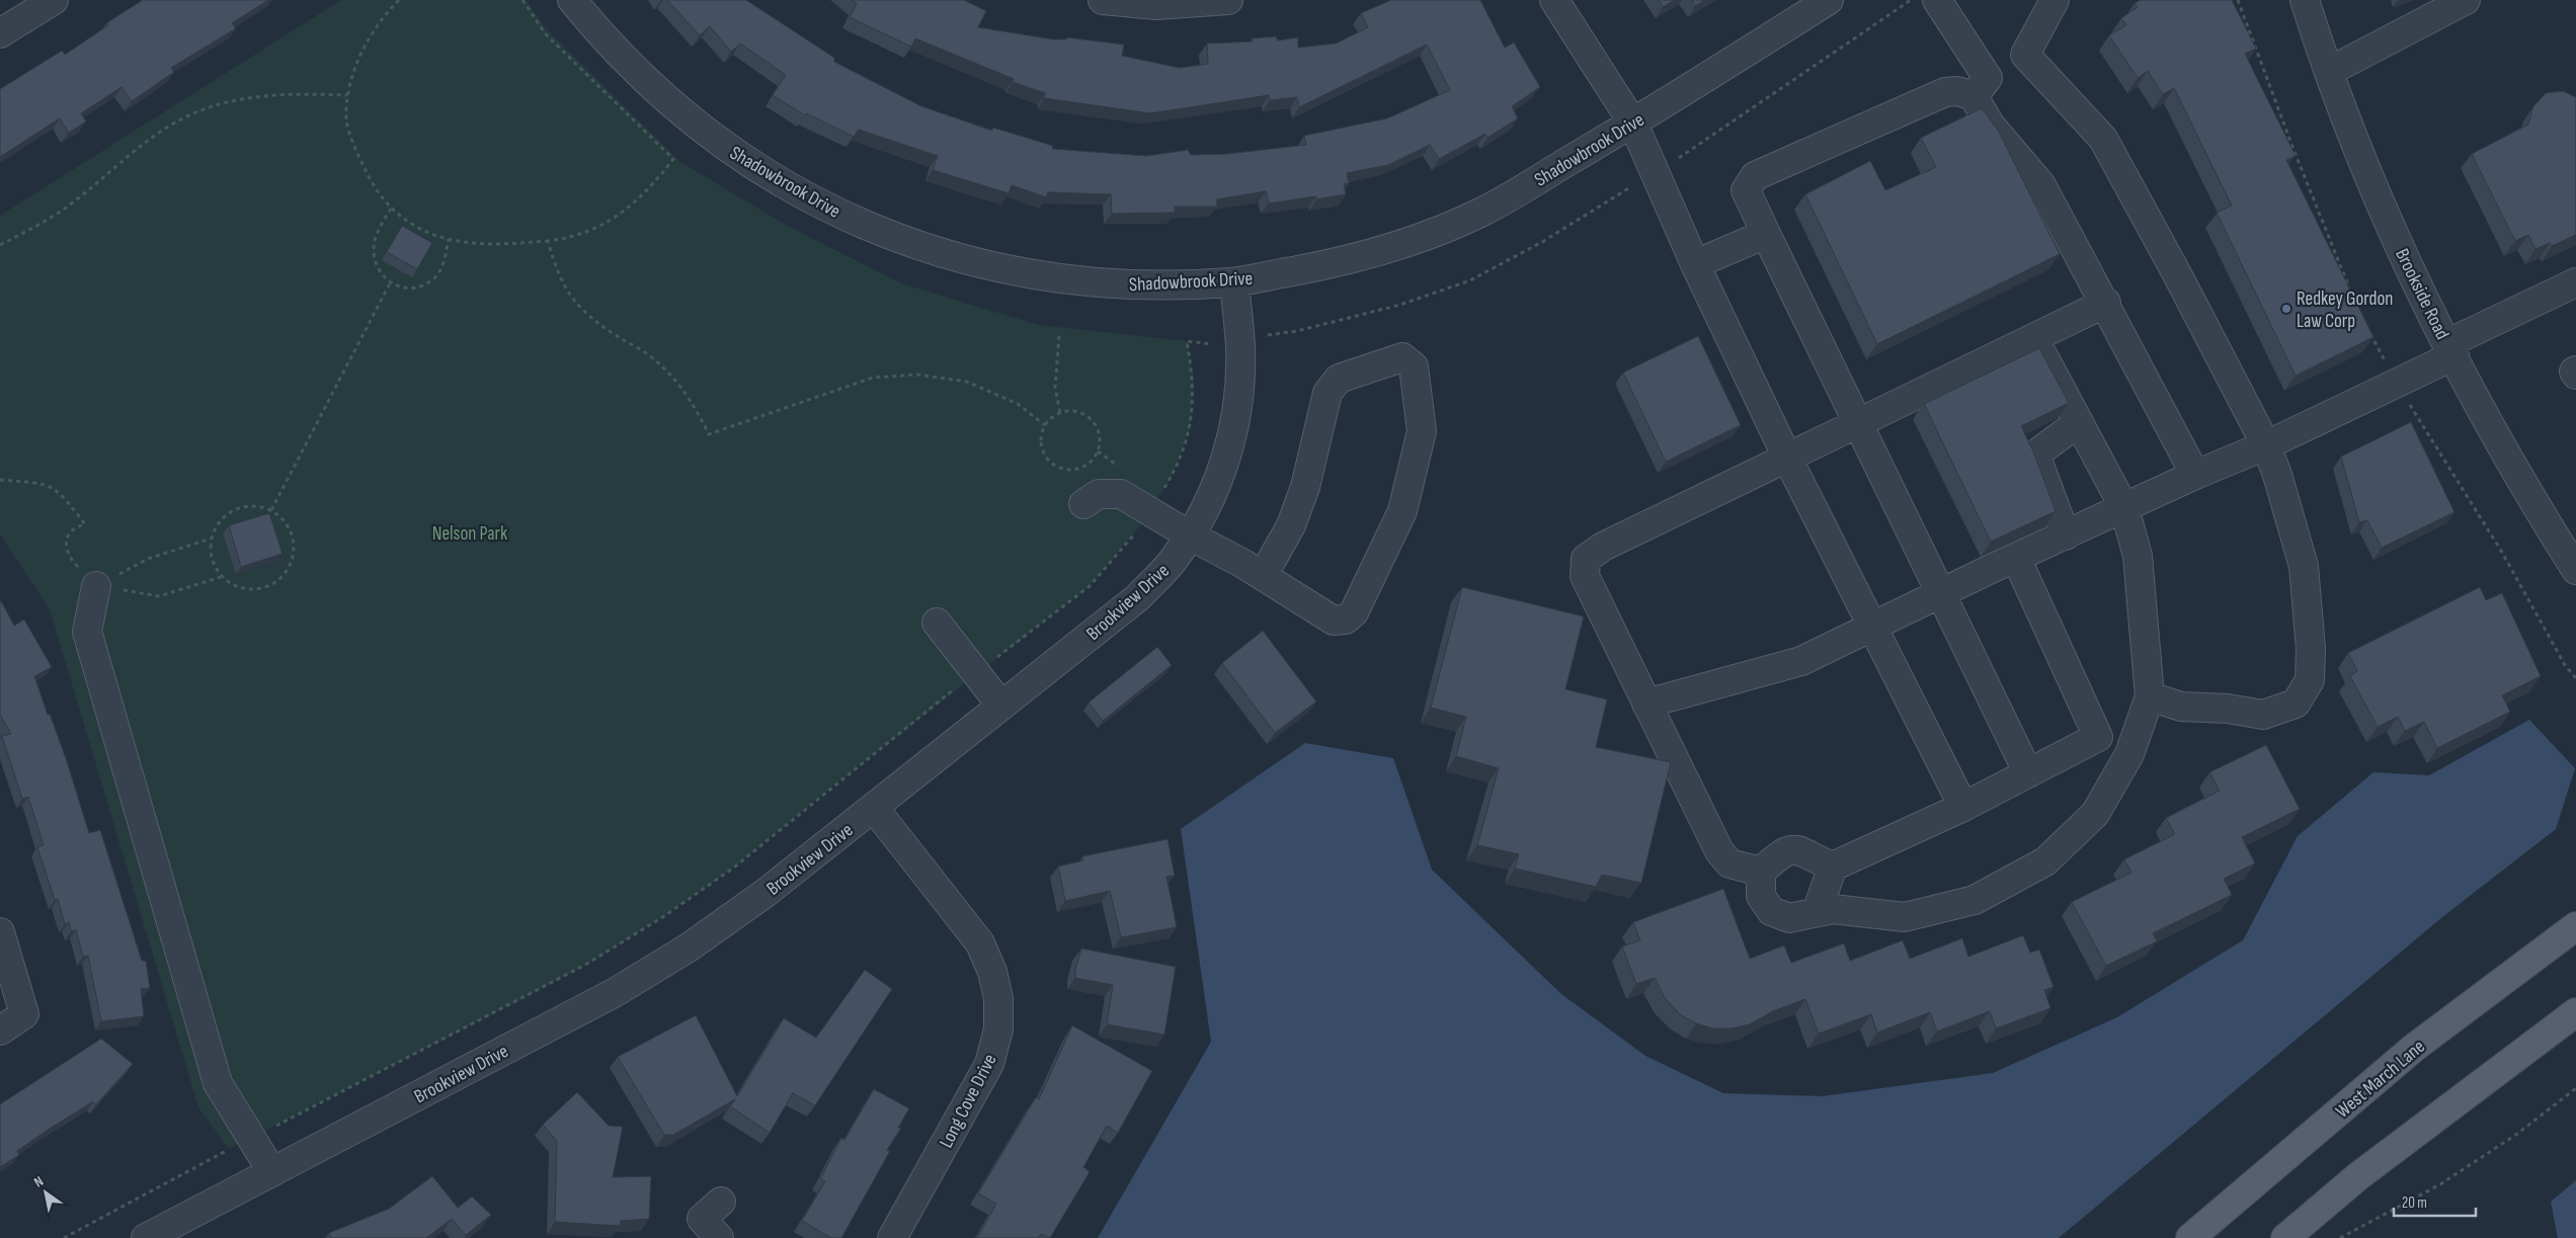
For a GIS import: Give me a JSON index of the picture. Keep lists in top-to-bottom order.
{
  "streets": {
    "main road": ["West March Lane"],
    "street": [
      "Shadowbrook Drive",
      "Brookside Road",
      "Brookview Drive",
      "Long Cove Drive"
    ]
  },
  "crossings": [
    ["Shadowbrook Drive", "Brookview Drive"],
    ["Brookview Drive", "Long Cove Drive"]
  ],
  "parks": ["Nelson Park"],
  "places": ["Redkey Gordon Law Corp"],
  "scale_bar": "20 m",
  "north": "top left"
}
